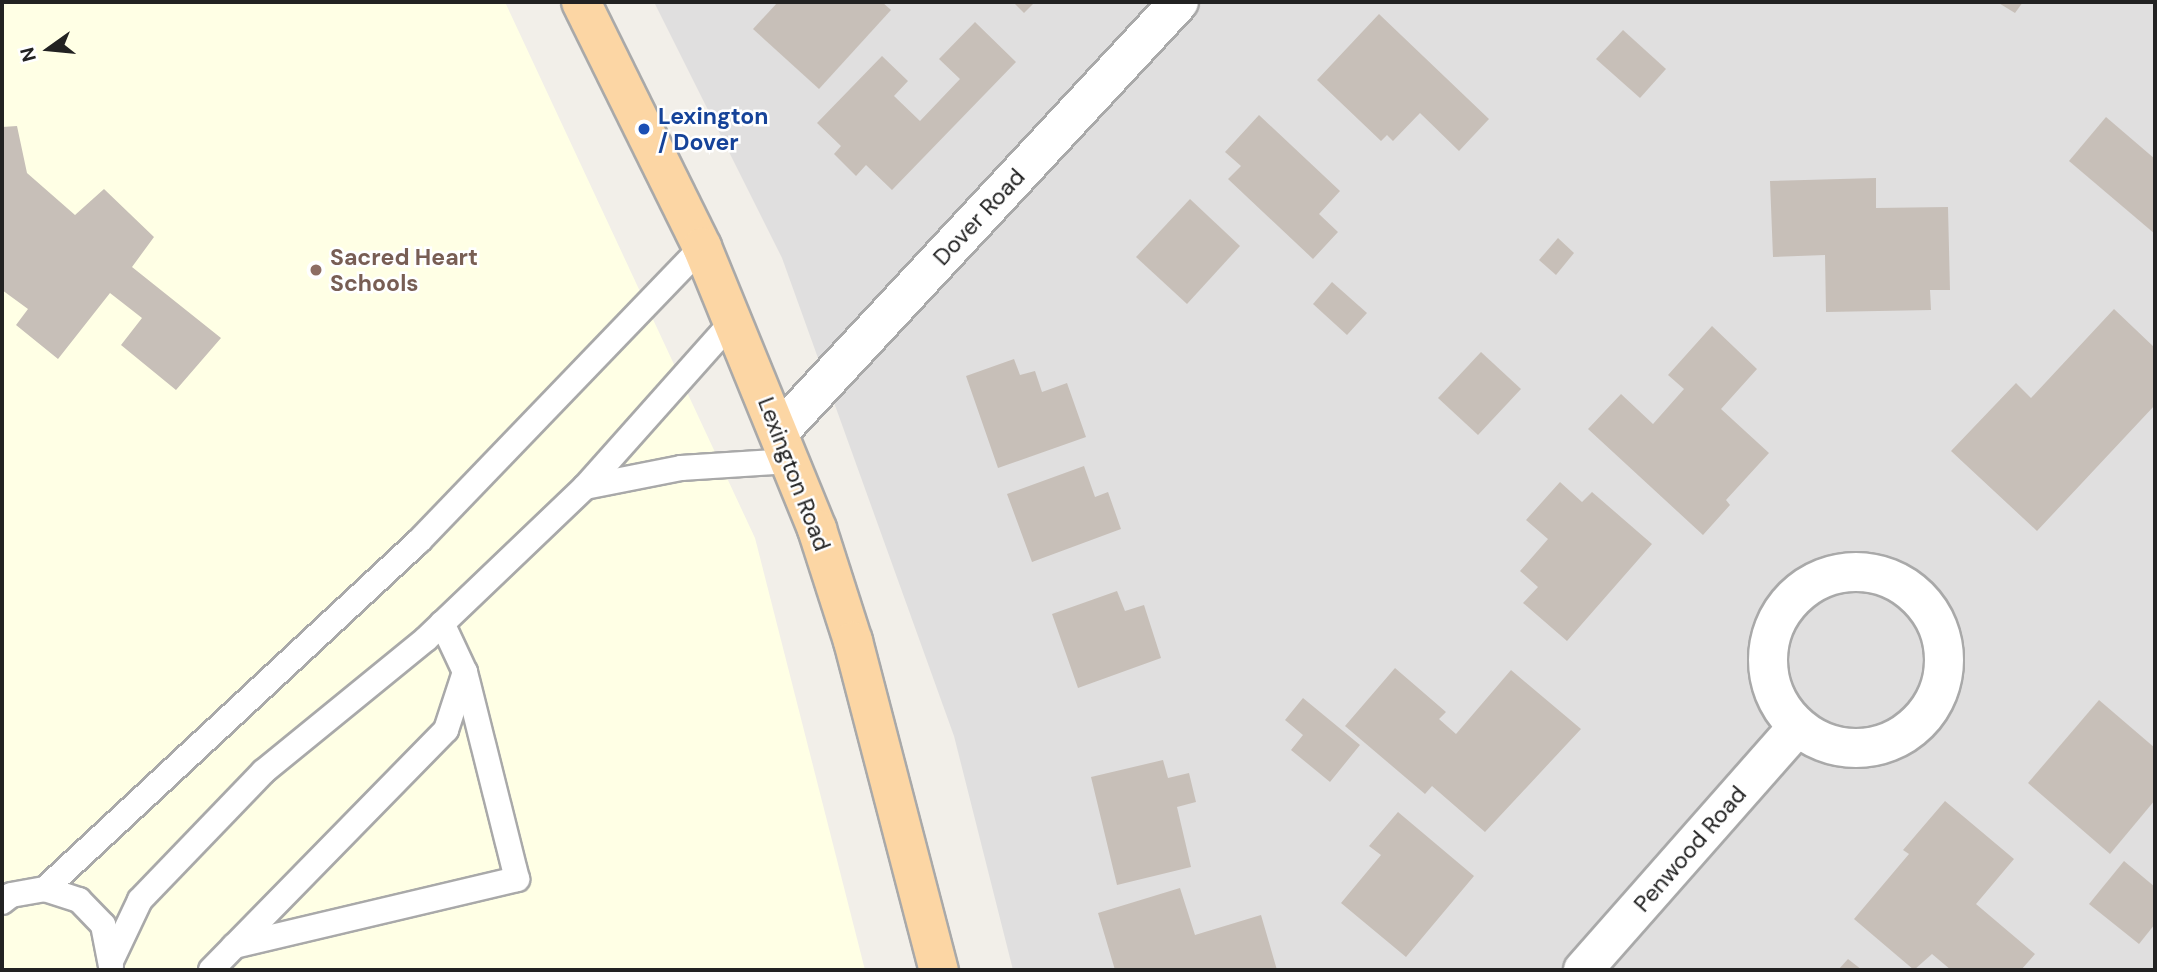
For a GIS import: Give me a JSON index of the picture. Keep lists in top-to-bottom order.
{
  "streets": {
    "main road": ["Lexington Road"],
    "street": ["Dover Road", "Penwood Road"]
  },
  "crossings": [
    ["Dover Road", "Lexington Road"]
  ],
  "places": ["Lexington / Dover", "Sacred Heart Schools"],
  "north": "left"
}
